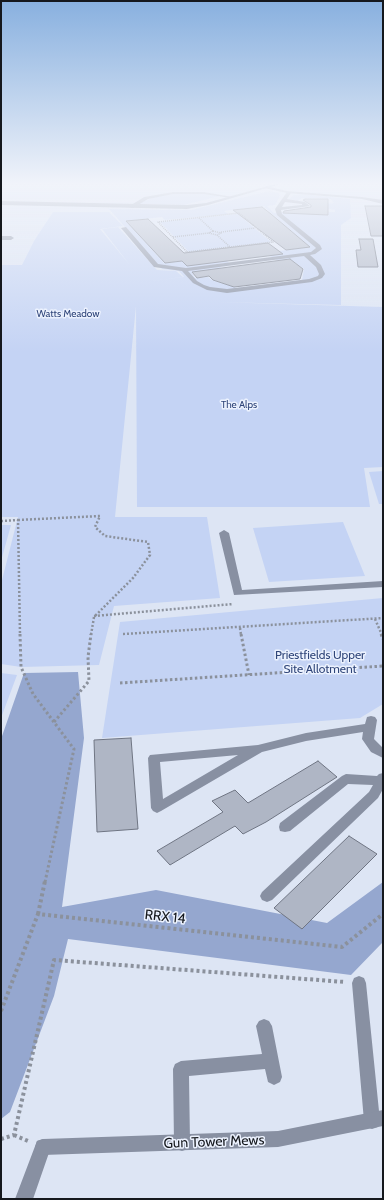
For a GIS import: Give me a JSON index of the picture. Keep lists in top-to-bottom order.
{
  "streets": {
    "street": ["Gun Tower Mews"],
    "path": ["RRX 14"]
  },
  "parks": ["Watts Meadow", "The Alps", "Priestfields Upper Site Allotment"]
}
